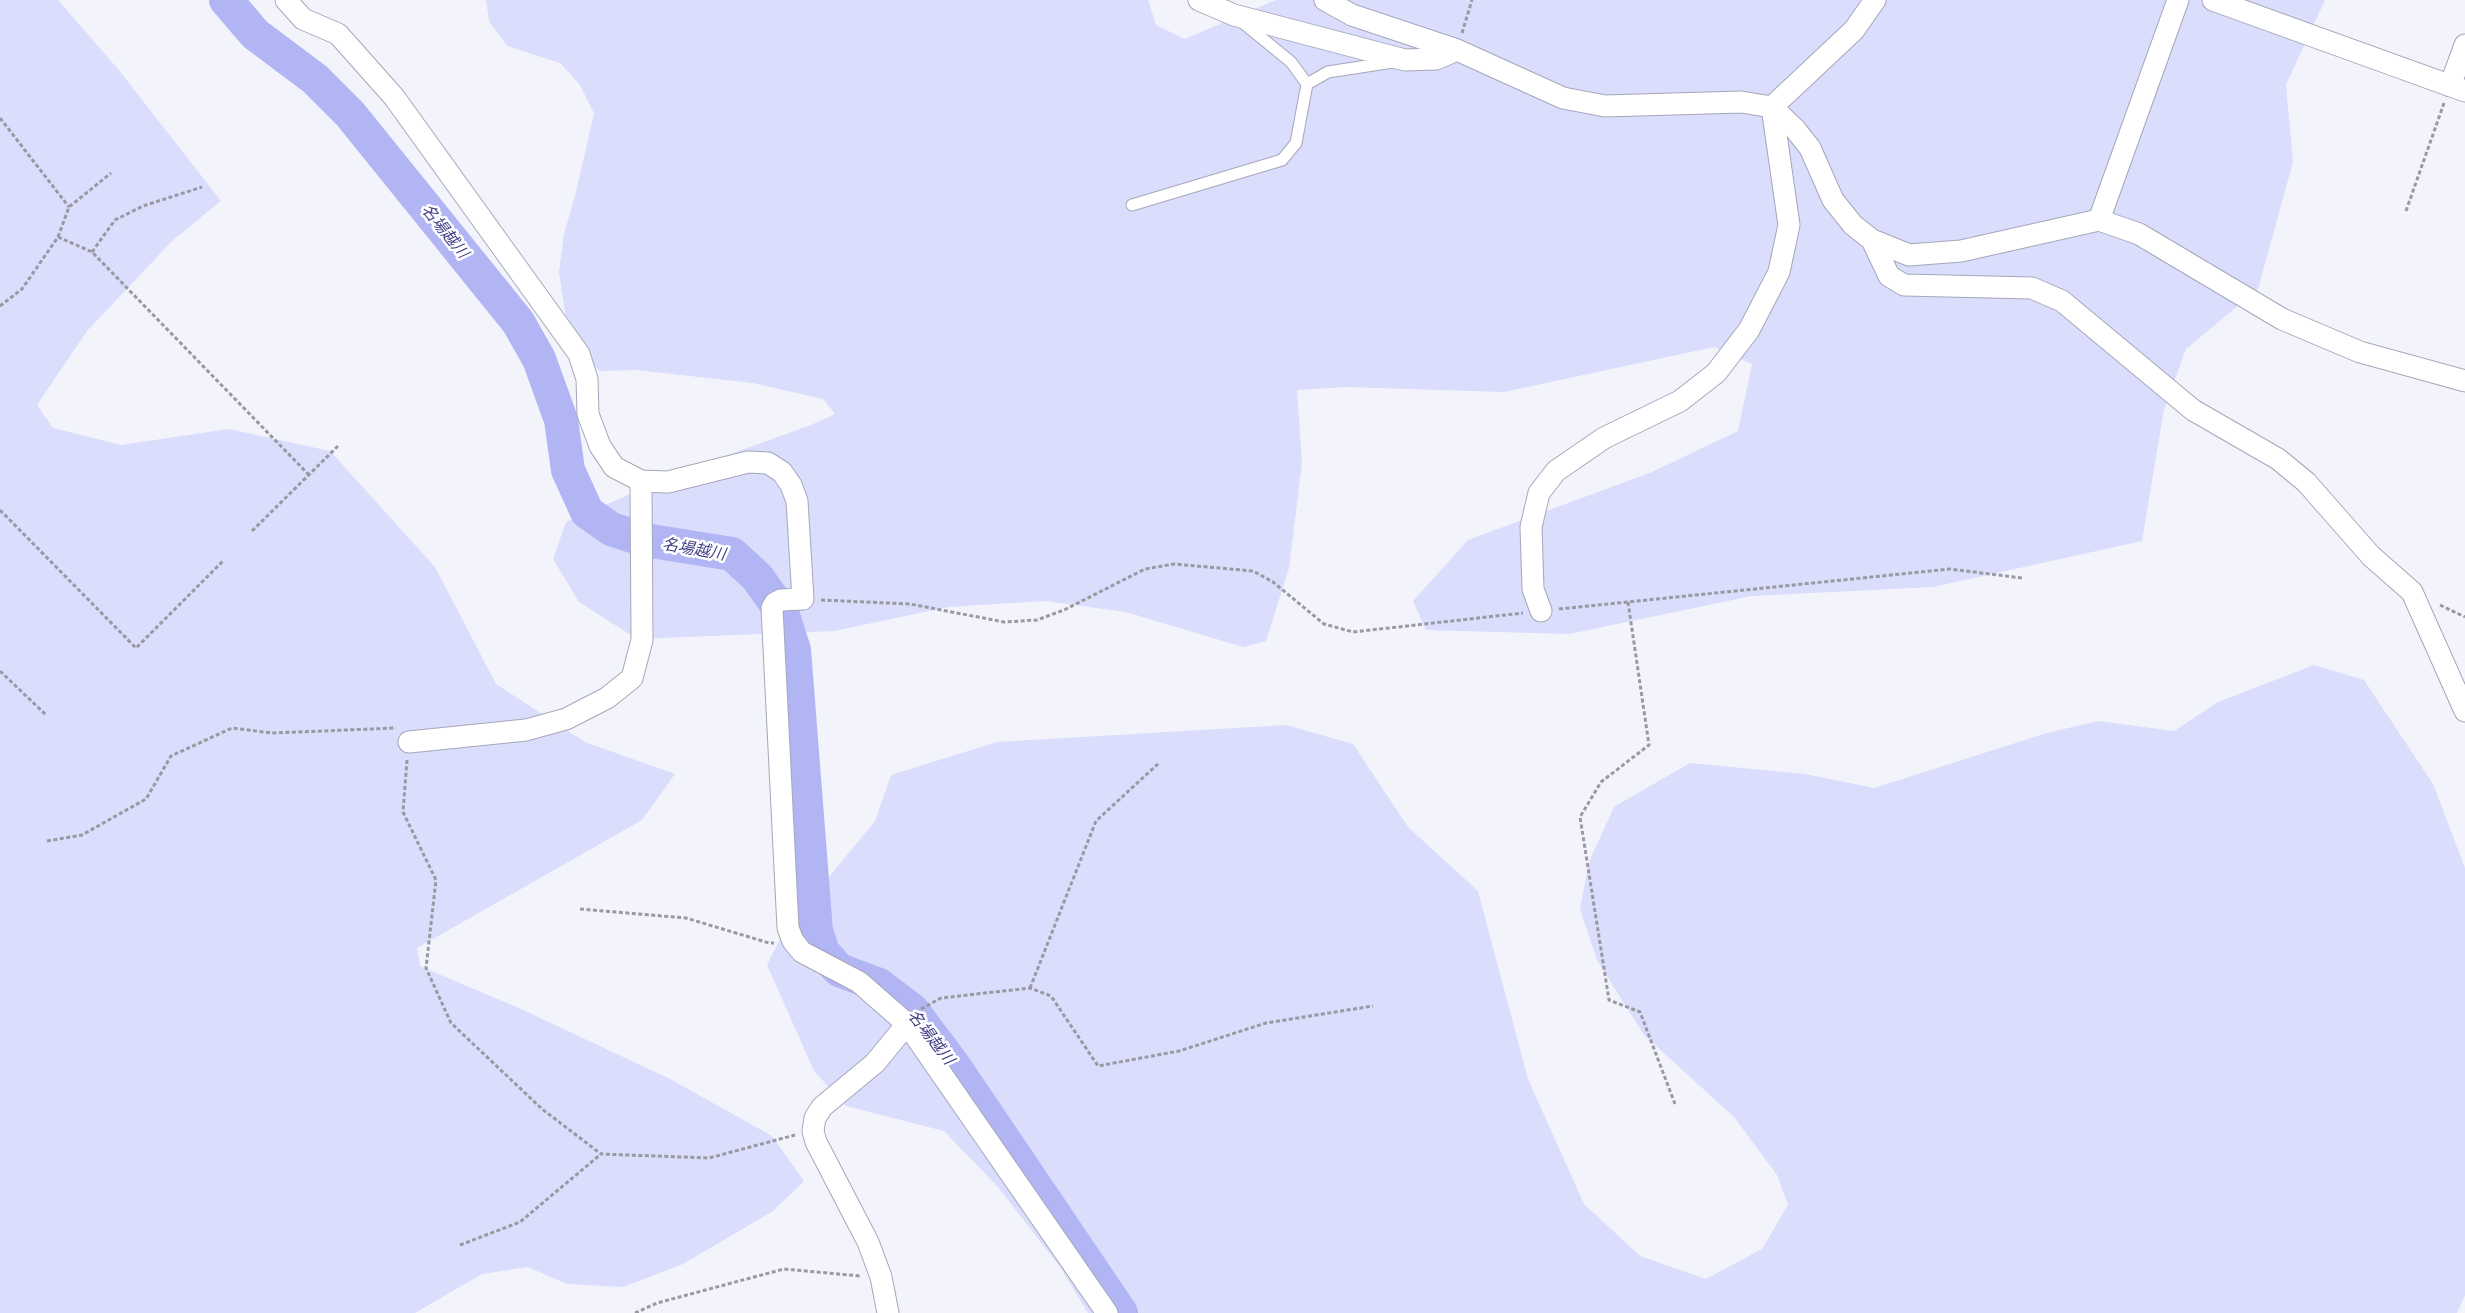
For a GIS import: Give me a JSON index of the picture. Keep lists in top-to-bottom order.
{
  "water": ["名場越川"]
}
